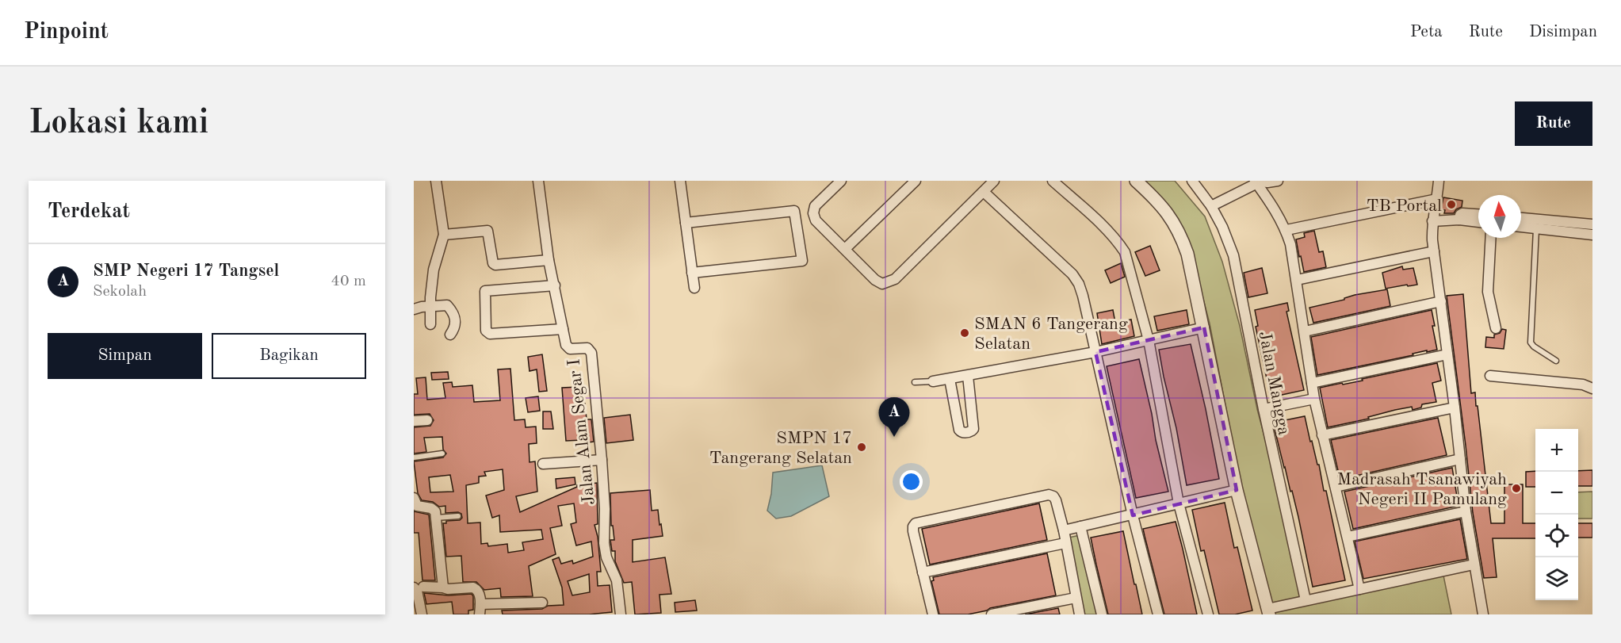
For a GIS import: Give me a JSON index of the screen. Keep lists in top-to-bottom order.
{
  "streets": {
    "street": ["Jalan Mangga", "Jalan Alam Segar I"]
  },
  "places": [
    "TB Portal",
    "SMAN 6 Tangerang Selatan",
    "SMPN 17 Tangerang Selatan",
    "Madrasah Tsanawiyah Negeri II Pamulang"
  ],
  "north": "top",
  "page": {
    "header": "Pinpoint",
    "nav": ["Peta", "Rute", "Disimpan"],
    "buttons": [
      "Rute",
      ["Simpan", "Bagikan"]
    ],
    "title": "Lokasi kami",
    "heading": "Terdekat",
    "list": [
      {
        "mark": "A",
        "name": "SMP Negeri 17 Tangsel",
        "note": "Sekolah",
        "value": "40 m"
      }
    ],
    "pins": "A",
    "map_buttons": ["+", "−"]
  }
}
